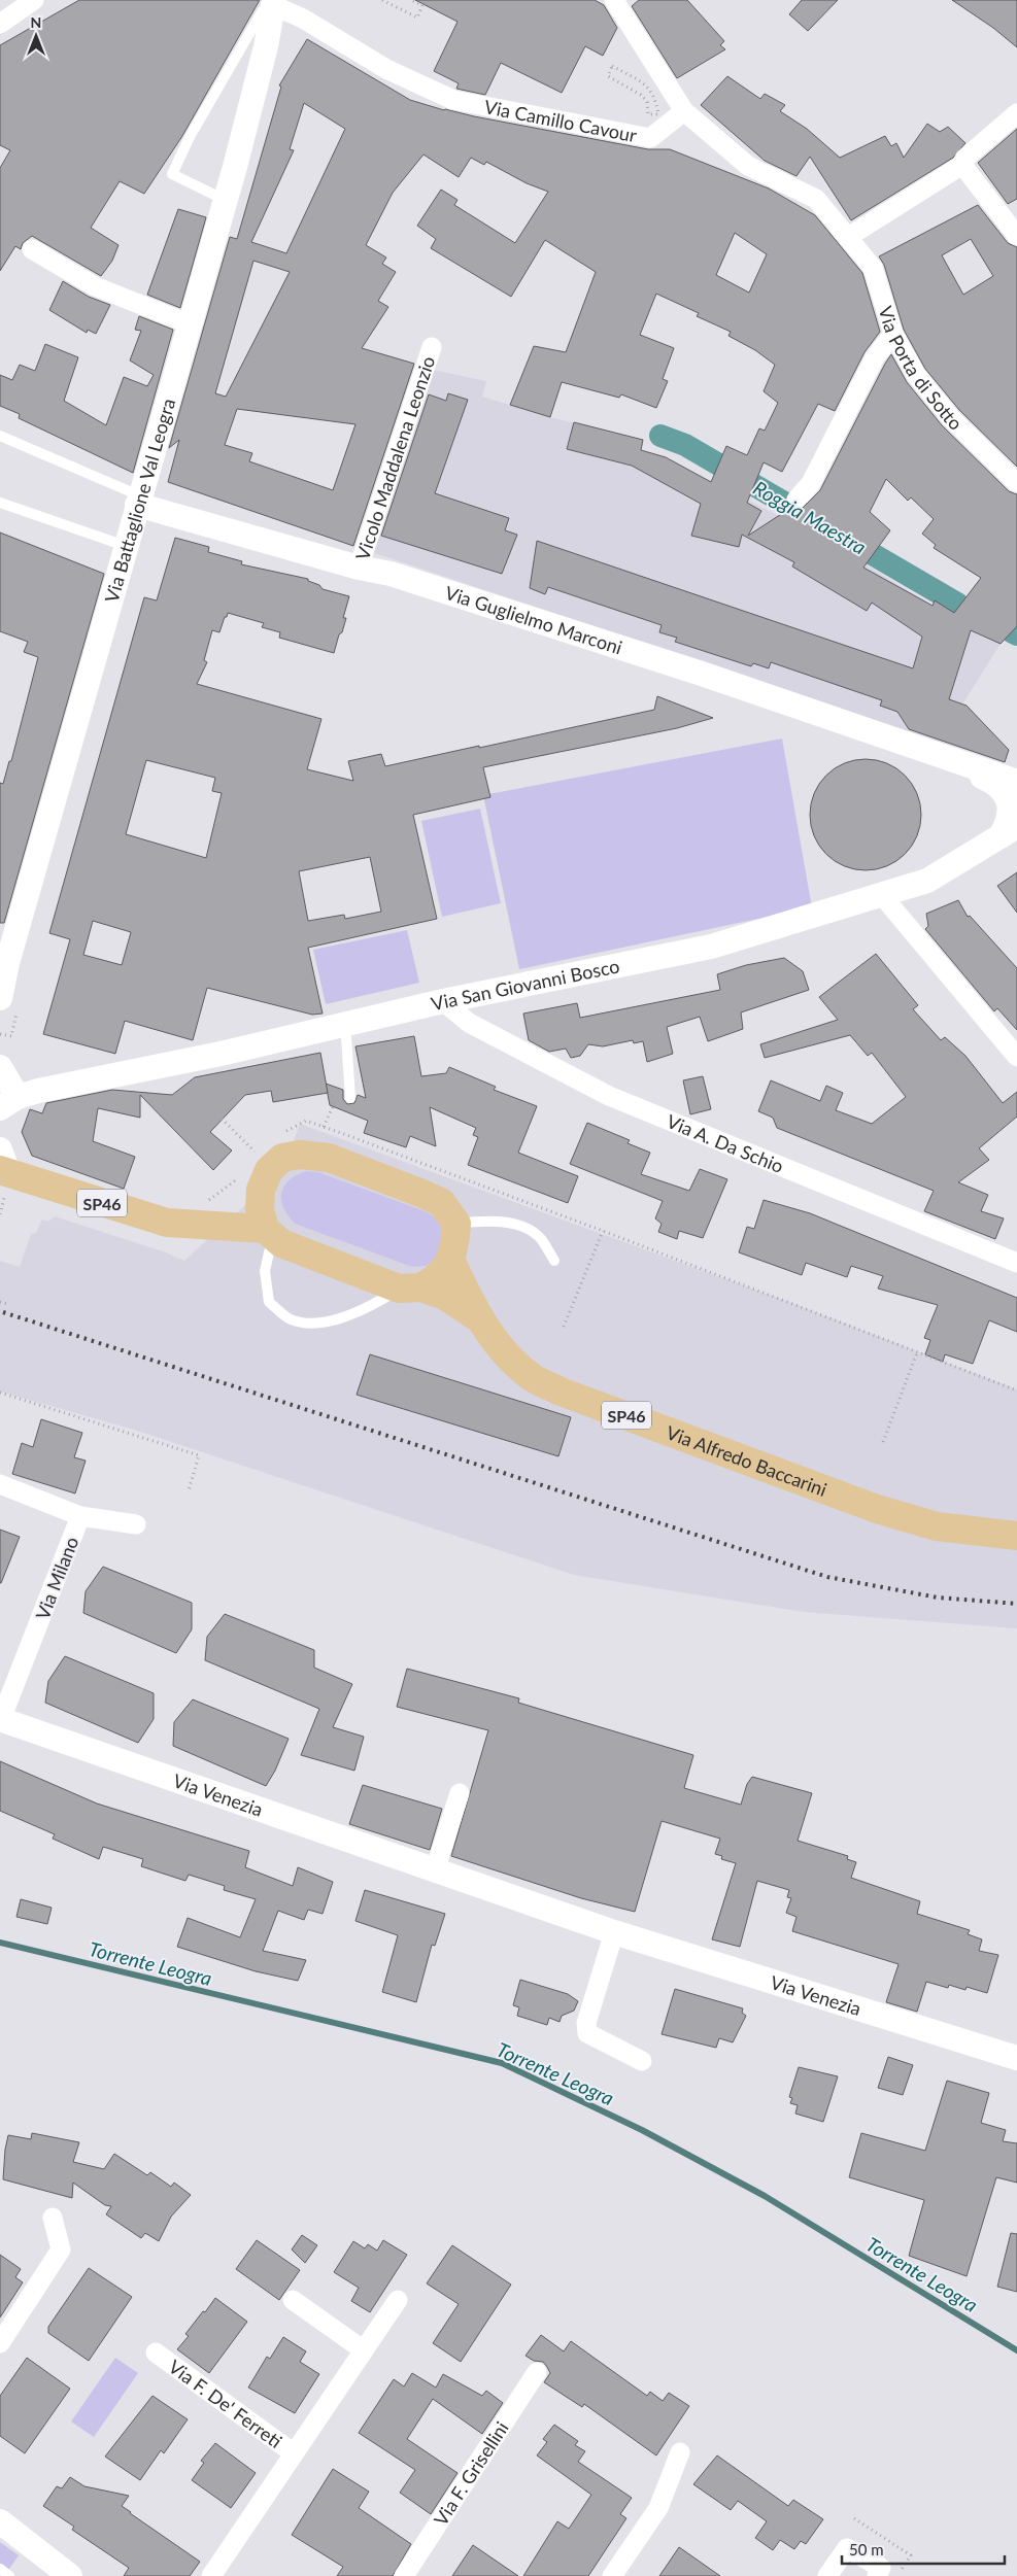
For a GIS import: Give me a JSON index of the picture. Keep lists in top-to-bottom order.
{
  "streets": {
    "main road": ["SP46", "Via Alfredo Baccarini"],
    "street": [
      "Via Camillo Cavour",
      "Via Porta di Sotto",
      "Vicolo Maddalena Leonzio",
      "Via Battaglione Val Leogra",
      "Via Guglielmo Marconi",
      "Via San Giovanni Bosco",
      "Via A. Da Schio",
      "Via Milano",
      "Via Venezia",
      "Via F. De' Ferreti",
      "Via F. Grisellini"
    ]
  },
  "crossings": [
    ["Via Camillo Cavour", "Via Battaglione Val Leogra"],
    ["Vicolo Maddalena Leonzio", "Via Guglielmo Marconi"],
    ["Via Battaglione Val Leogra", "Via Guglielmo Marconi"],
    ["Via Guglielmo Marconi", "Via San Giovanni Bosco"],
    ["Via San Giovanni Bosco", "Via A. Da Schio"],
    ["Via Milano", "Via Venezia"]
  ],
  "water": ["Roggia Maestra", "Torrente Leogra"],
  "scale_bar": "50 m",
  "north": "top"
}
